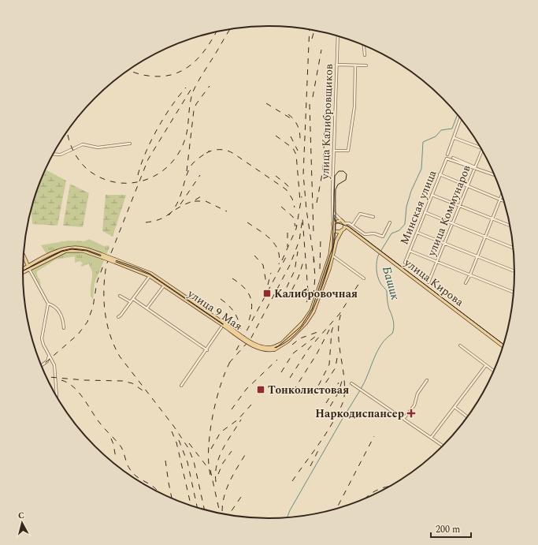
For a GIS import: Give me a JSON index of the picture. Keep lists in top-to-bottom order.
{
  "streets": {
    "main road": ["улица Кирова", "улица 9 Мая"],
    "street": ["улица Калибровщиков", "Минская улица", "улица Коммунаров"]
  },
  "crossings": [
    ["улица Калибровщиков", "улица Кирова"],
    ["улица Калибровщиков", "улица 9 Мая"],
    ["улица Кирова", "улица 9 Мая"]
  ],
  "water": ["Башик"],
  "places": {
    "transit": ["Калибровочная", "Тонколистовая"],
    "health": ["Наркодиспансер"]
  },
  "scale_bar": "200 m",
  "north": "top"
}
